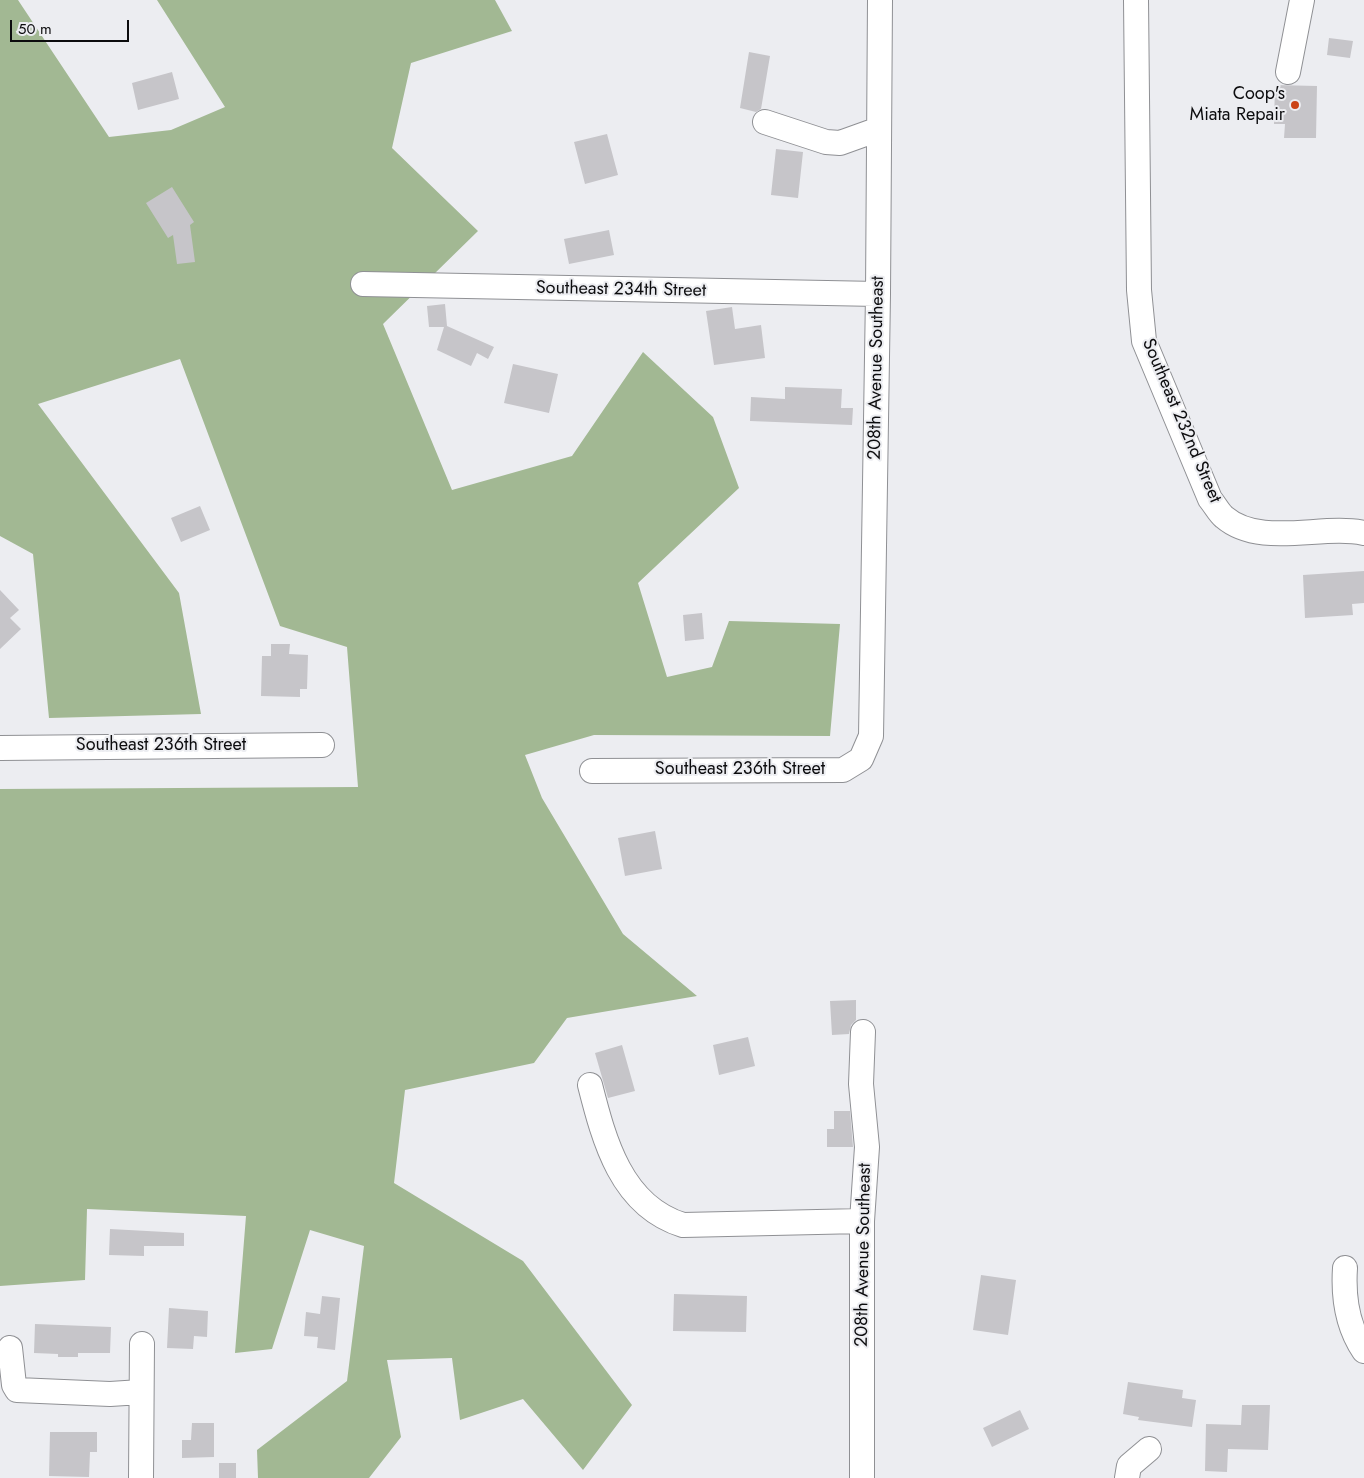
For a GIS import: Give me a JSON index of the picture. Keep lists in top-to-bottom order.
{
  "streets": {
    "street": [
      "Southeast 234th Street",
      "208th Avenue Southeast",
      "Southeast 232nd Street",
      "Southeast 236th Street"
    ]
  },
  "crossings": [
    ["Southeast 234th Street", "208th Avenue Southeast"],
    ["208th Avenue Southeast", "Southeast 236th Street"]
  ],
  "places": ["Coop's Miata Repair"],
  "scale_bar": "50 m"
}
